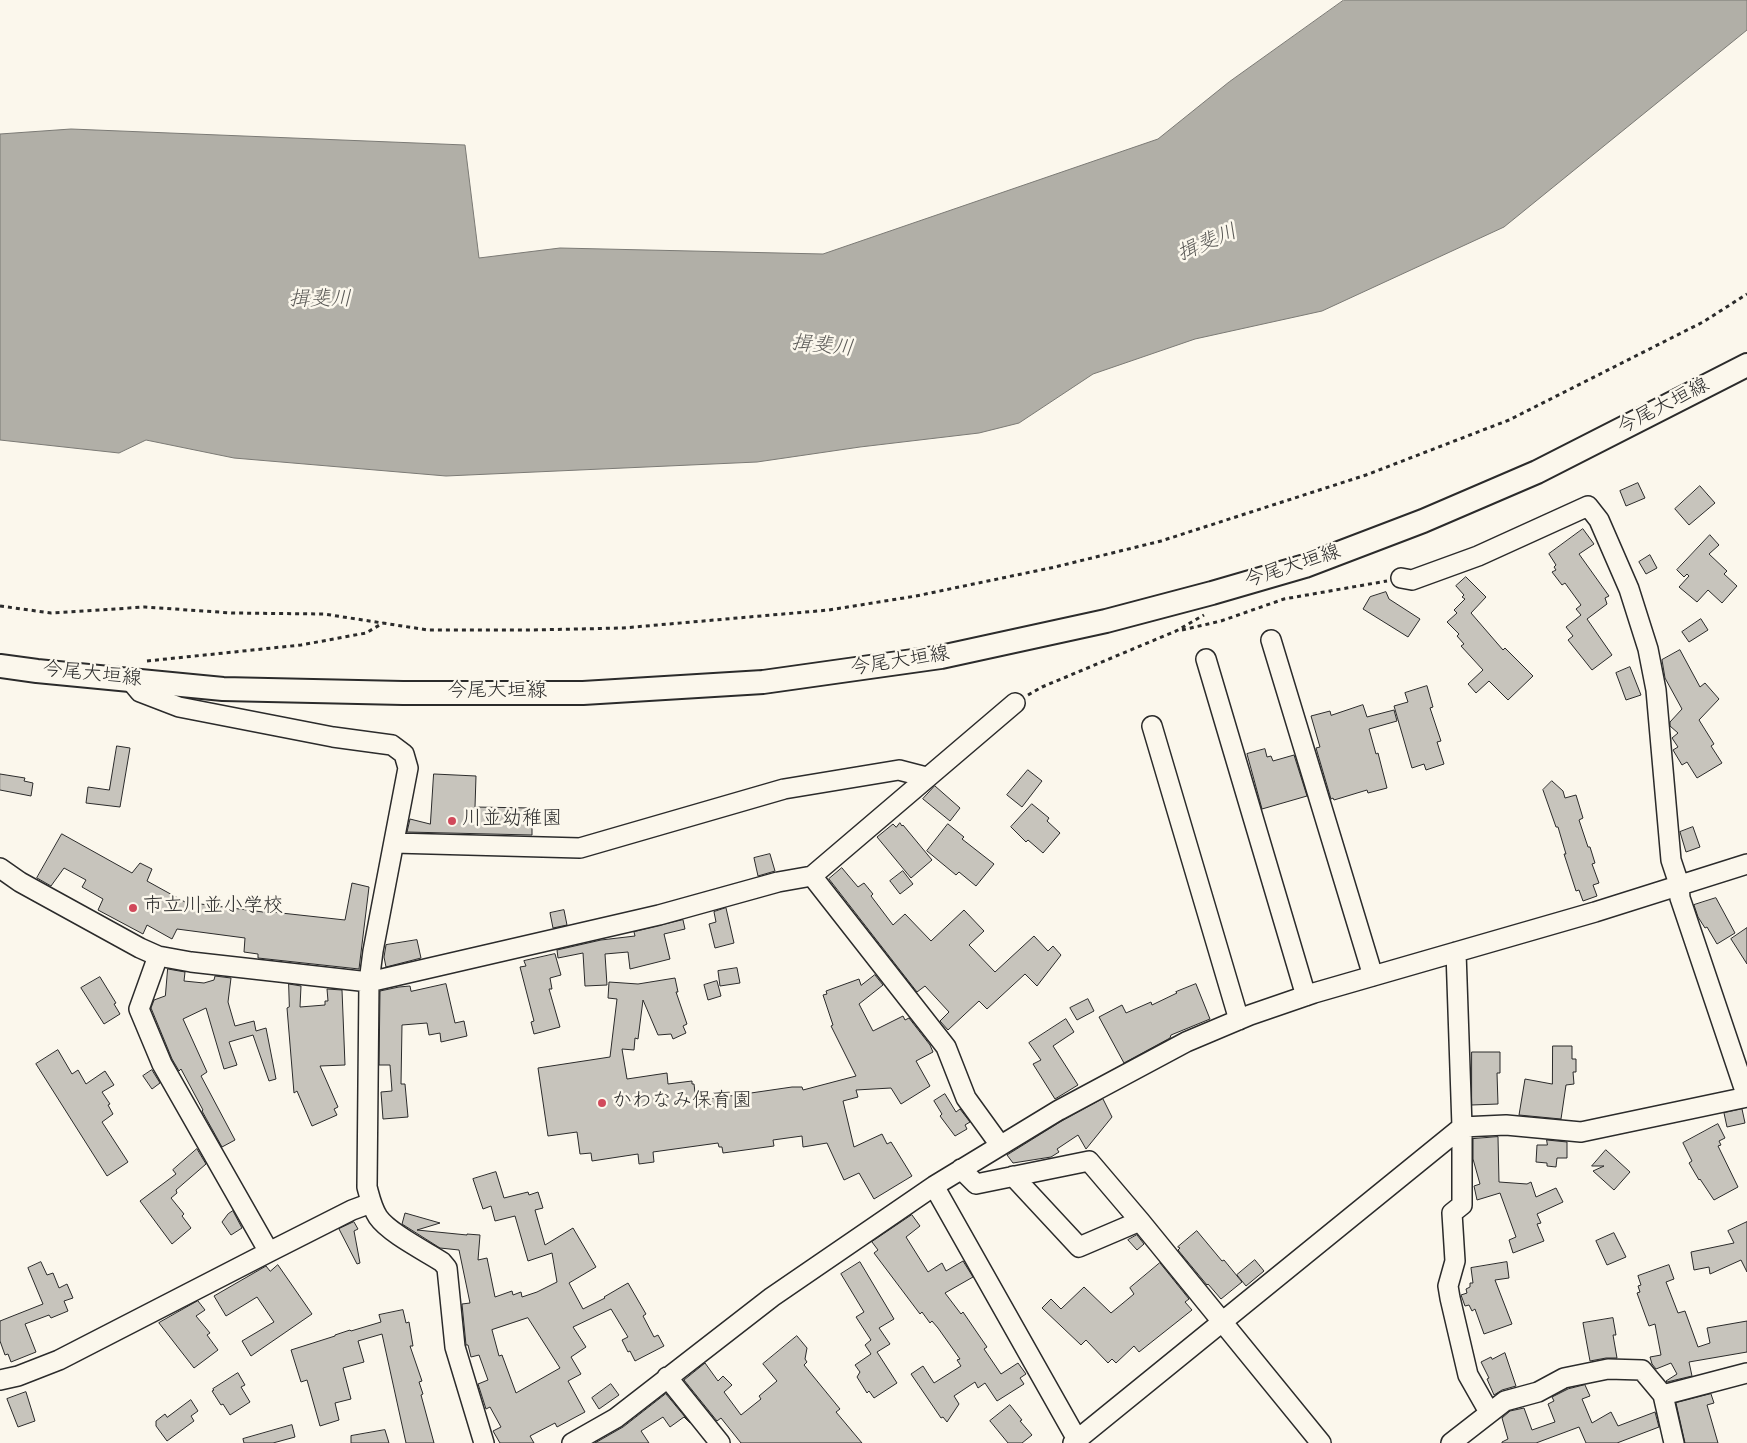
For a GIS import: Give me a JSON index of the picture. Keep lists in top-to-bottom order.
{
  "streets": {
    "main road": ["今尾大垣線"]
  },
  "water": ["揖斐川"],
  "places": ["川並幼稚園", "市立川並小学校", "かわなみ保育園"]
}
